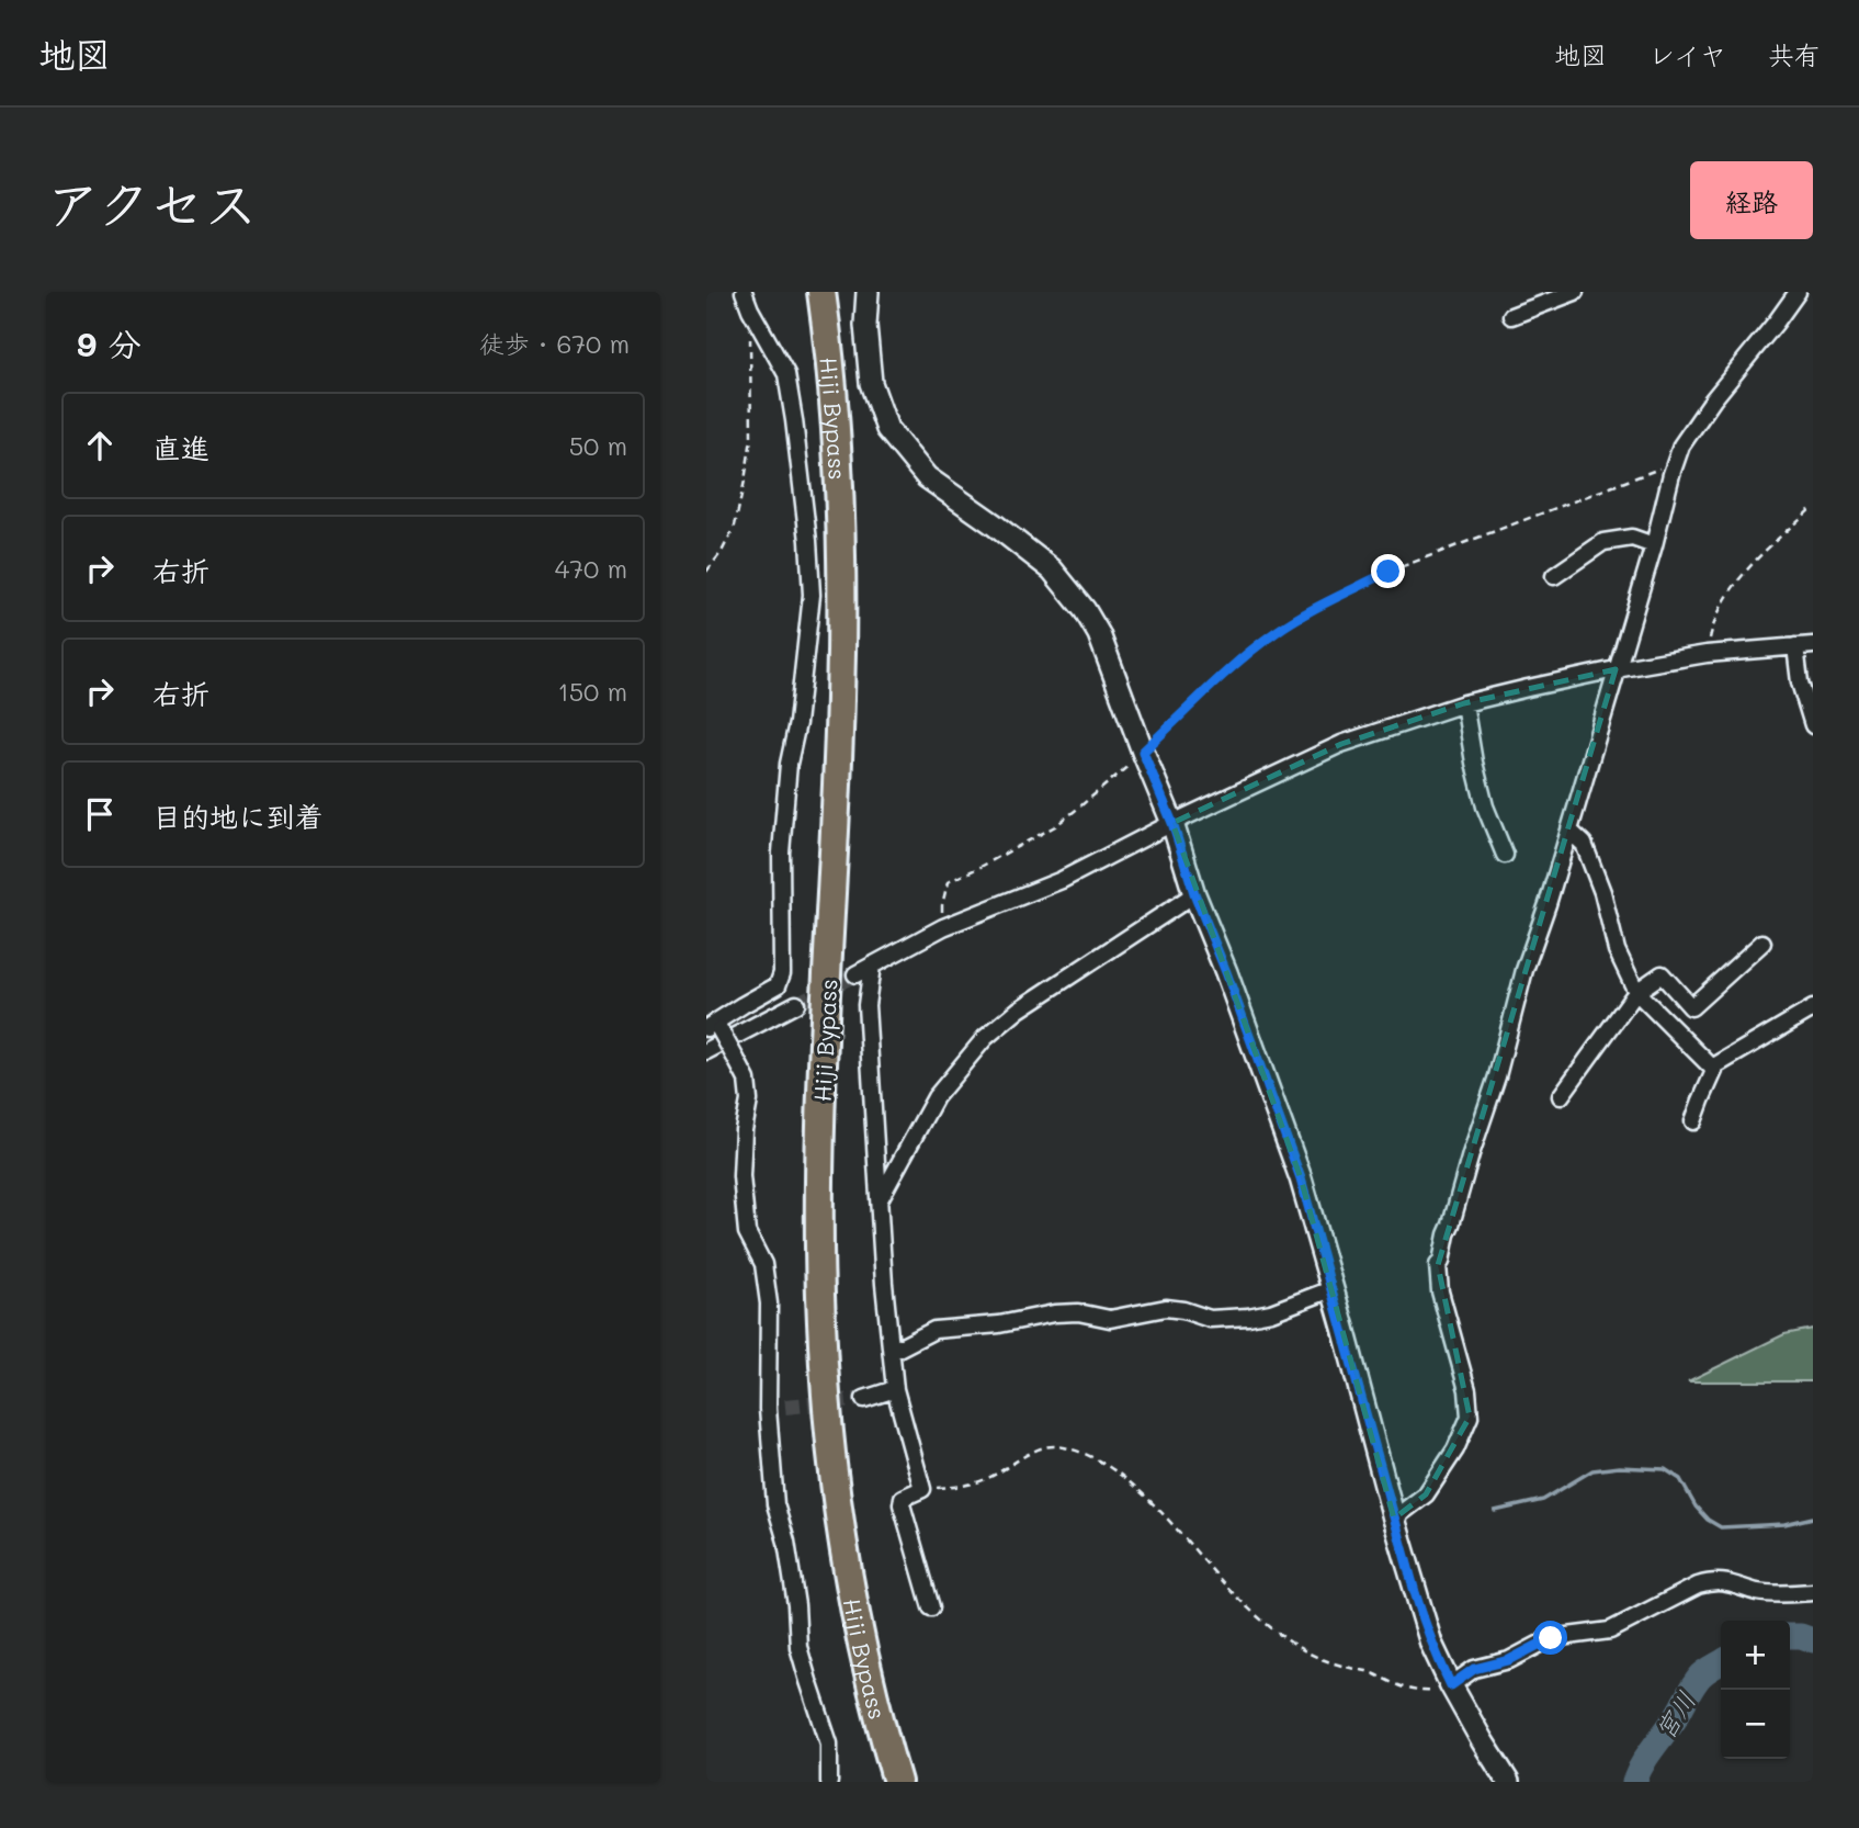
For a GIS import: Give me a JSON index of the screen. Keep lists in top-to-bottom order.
{
  "streets": {
    "highway": ["Hiji Bypass"]
  },
  "water": ["宮川"],
  "page": {
    "header": "地図",
    "nav": ["地図", "レイヤ", "共有"],
    "title": "アクセス",
    "buttons": "経路",
    "heading": ["9 分", "徒歩 · 670 m"],
    "list": [
      ["直進", "50 m"],
      ["右折", "470 m"],
      ["右折", "150 m"],
      "目的地に到着"
    ],
    "map_buttons": ["+", "−"]
  }
}
